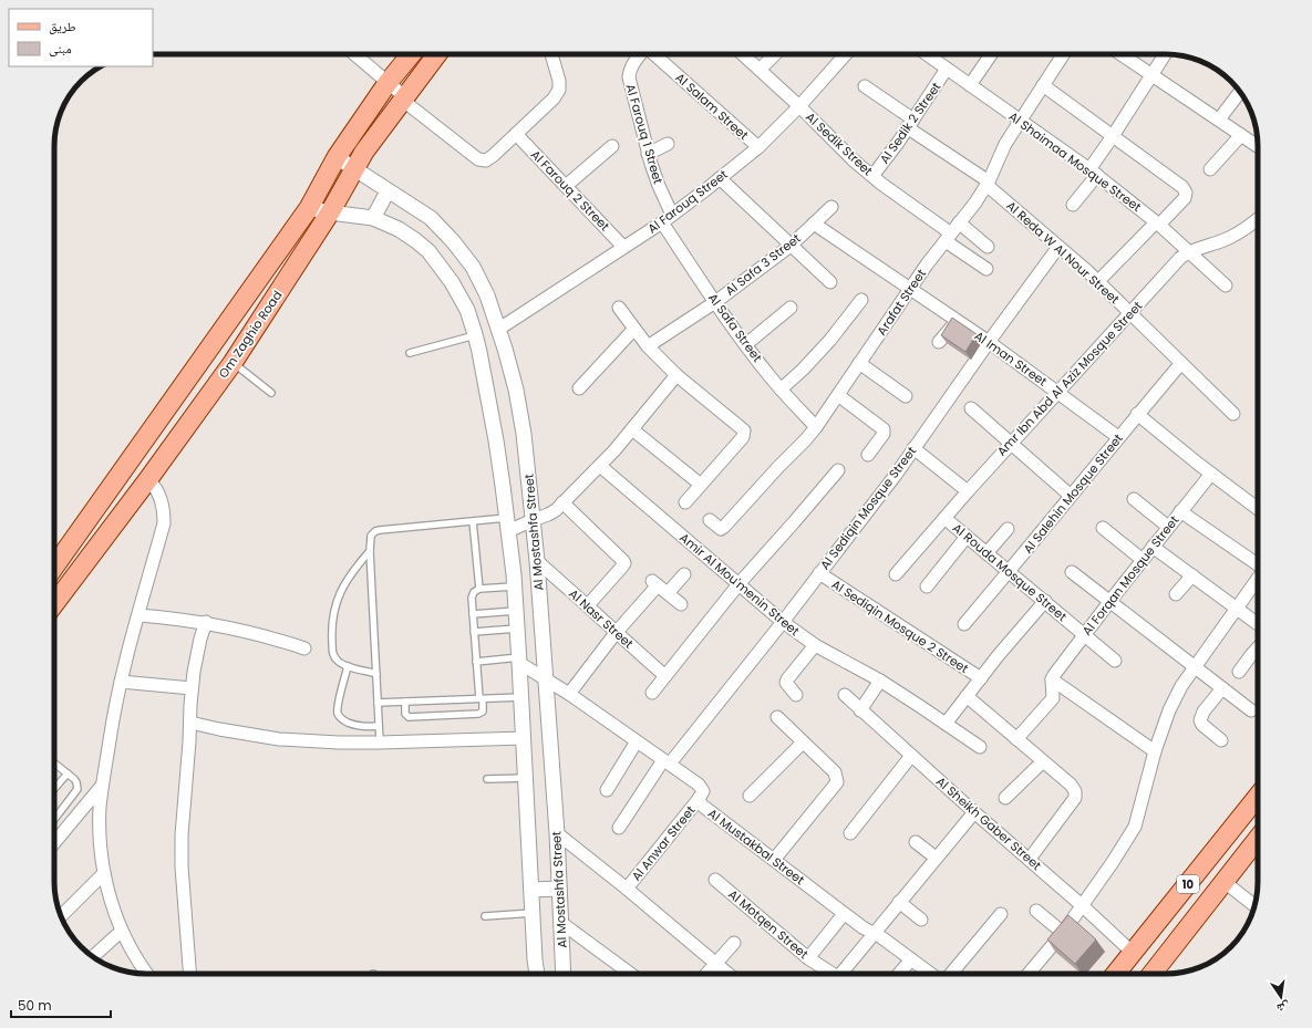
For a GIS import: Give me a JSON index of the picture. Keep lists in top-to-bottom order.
{
  "streets": {
    "main road": ["Om Zaghio Road", "10"],
    "street": [
      "Al Salam Street",
      "Al Sedik 2 Street",
      "Al Farouq 1 Street",
      "Al Sedik Street",
      "Al Shaimaa Mosque Street",
      "Al Farouq 2 Street",
      "Al Farouq Street",
      "Al Reda W Al Nour Street",
      "Al Safa 3 Street",
      "Arafat Street",
      "Al Safa Street",
      "Al Iman Street",
      "Amr Ibn Abd Al Aziz Mosque Street",
      "Al Salehin Mosque Street",
      "Al Sediqin Mosque Street",
      "Al Mostashfa Street",
      "Al Rouda Mosque Street",
      "Al Forqan Mosque Street",
      "Amir Al Mou'menin Street",
      "Al Nasr Street",
      "Al Sediqin Mosque 2 Street",
      "Al Sheikh Gaber Street",
      "Al Anwar Street",
      "Al Mustakbal Street",
      "Al Motqen Street"
    ]
  },
  "crossings": [
    ["Al Salam Street", "Al Farouq 1 Street"],
    ["Al Salam Street", "Al Farouq Street"],
    ["Al Sedik 2 Street", "Al Sedik Street"],
    ["Al Sedik 2 Street", "Al Shaimaa Mosque Street"],
    ["Al Sedik 2 Street", "Al Reda W Al Nour Street"],
    ["Al Farouq 1 Street", "Al Farouq Street"],
    ["Al Sedik Street", "Al Farouq Street"],
    ["Al Sedik Street", "Arafat Street"],
    ["Al Shaimaa Mosque Street", "Arafat Street"],
    ["Al Shaimaa Mosque Street", "Amr Ibn Abd Al Aziz Mosque Street"],
    ["Al Farouq 2 Street", "Al Farouq Street"],
    ["Al Farouq Street", "Al Safa Street"],
    ["Al Farouq Street", "Al Mostashfa Street"],
    ["Al Reda W Al Nour Street", "Arafat Street"],
    ["Al Reda W Al Nour Street", "Amr Ibn Abd Al Aziz Mosque Street"],
    ["Al Reda W Al Nour Street", "Al Salehin Mosque Street"],
    ["Al Reda W Al Nour Street", "Al Sediqin Mosque Street"],
    ["Al Safa 3 Street", "Al Safa Street"],
    ["Al Safa 3 Street", "Al Iman Street"],
    ["Arafat Street", "Al Safa Street"],
    ["Arafat Street", "Al Iman Street"],
    ["Om Zaghio Road", "Al Mostashfa Street"],
    ["Al Iman Street", "Amr Ibn Abd Al Aziz Mosque Street"],
    ["Al Iman Street", "Al Salehin Mosque Street"],
    ["Al Iman Street", "Al Sediqin Mosque Street"],
    ["Amr Ibn Abd Al Aziz Mosque Street", "Al Rouda Mosque Street"],
    ["Al Salehin Mosque Street", "Al Rouda Mosque Street"],
    ["Al Sediqin Mosque Street", "Amir Al Mou'menin Street"],
    ["Al Sediqin Mosque Street", "Al Sediqin Mosque 2 Street"],
    ["Al Sediqin Mosque Street", "Al Mustakbal Street"],
    ["Al Mostashfa Street", "Al Nasr Street"],
    ["Al Mostashfa Street", "Al Mustakbal Street"],
    ["Al Rouda Mosque Street", "Al Forqan Mosque Street"],
    ["Al Sheikh Gaber Street", "10"],
    ["Al Anwar Street", "Al Mustakbal Street"]
  ],
  "legend": ["طريق", "مبنى"],
  "scale_bar": "50 m",
  "north": "bottom"
}
